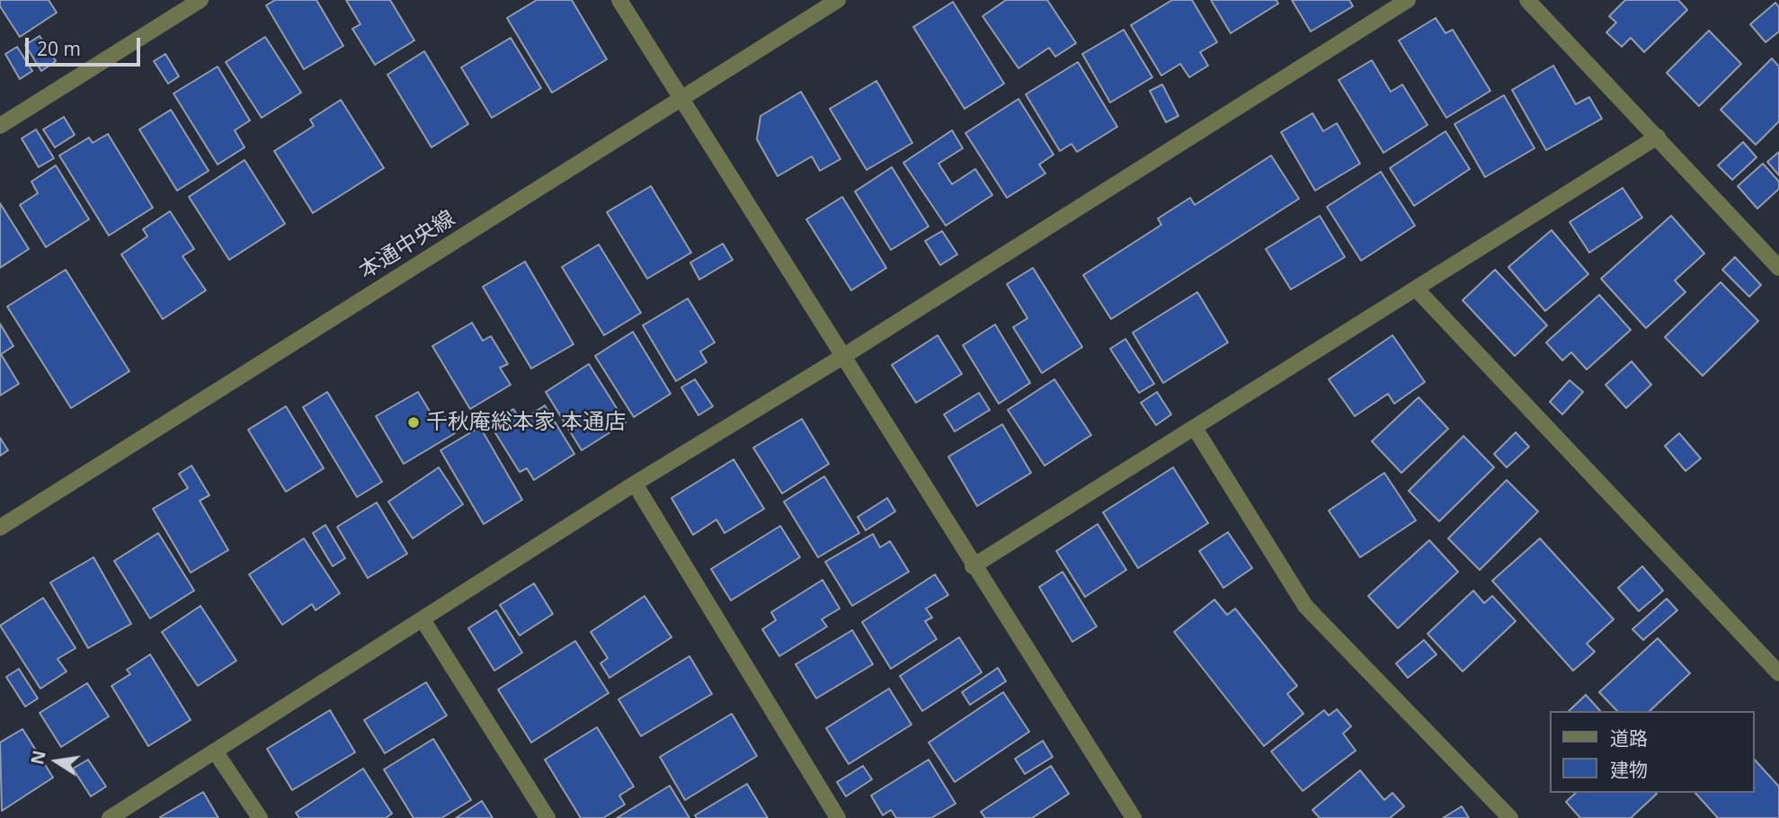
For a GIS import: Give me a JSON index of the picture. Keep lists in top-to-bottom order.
{
  "streets": {
    "street": ["本通中央線"]
  },
  "places": ["千秋庵総本家 本通店"],
  "legend": ["道路", "建物"],
  "scale_bar": "20 m",
  "north": "left"
}
